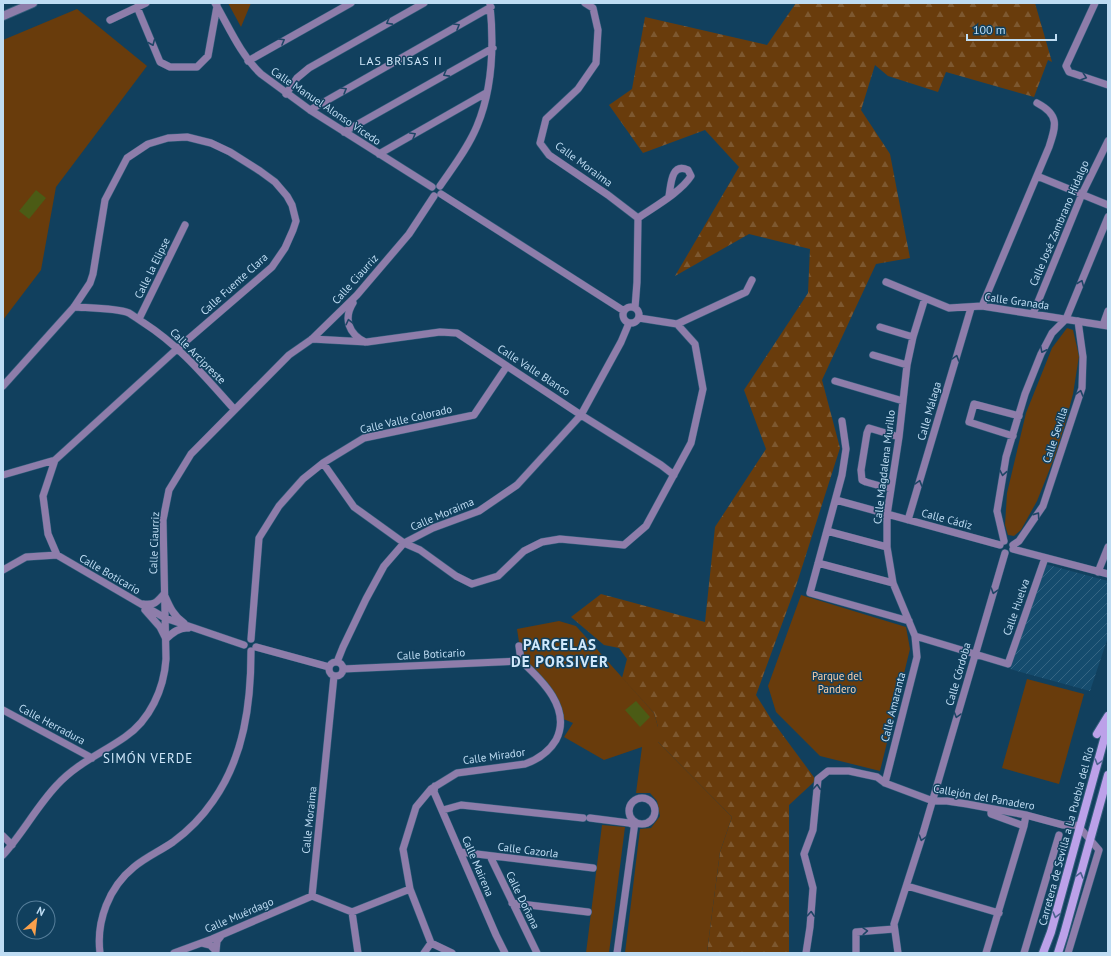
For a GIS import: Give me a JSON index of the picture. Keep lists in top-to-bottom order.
{
  "streets": {
    "main road": ["Carretera de Sevilla a La Puebla del Río"],
    "street": [
      "Calle Manuel Alonso Vicedo",
      "Calle Moraima",
      "Calle José Zambrano Hidalgo",
      "Calle la Elipse",
      "Calle Ciaurriz",
      "Calle Fuente Clara",
      "Calle Granada",
      "Calle Arcipreste",
      "Calle Valle Blanco",
      "Calle Málaga",
      "Calle Valle Colorado",
      "Calle Sevilla",
      "Calle Magdalena Murillo",
      "Calle Cádiz",
      "Calle Boticario",
      "Calle Huelva",
      "Calle Córdoba",
      "Calle Amaranta",
      "Calle Herradura",
      "Calle Mirador",
      "Callejón del Panadero",
      "Calle Cazorla",
      "Calle Mairena",
      "Calle Doñana",
      "Calle Muérdago"
    ]
  },
  "crossings": [
    ["Calle Manuel Alonso Vicedo", "Calle Ciaurriz"],
    ["Calle Moraima", "Calle Valle Blanco"],
    ["Calle Moraima", "Calle Boticario"],
    ["Calle Moraima", "Calle Muérdago"],
    ["Calle José Zambrano Hidalgo", "Calle Granada"],
    ["Calle la Elipse", "Calle Arcipreste"],
    ["Calle Ciaurriz", "Calle Arcipreste"],
    ["Calle Ciaurriz", "Calle Valle Blanco"],
    ["Calle Ciaurriz", "Calle Boticario"],
    ["Calle Ciaurriz", "Calle Herradura"],
    ["Calle Fuente Clara", "Calle Arcipreste"],
    ["Calle Granada", "Calle Málaga"],
    ["Calle Granada", "Calle Sevilla"],
    ["Calle Granada", "Calle Magdalena Murillo"],
    ["Calle Valle Blanco", "Calle Valle Colorado"],
    ["Calle Málaga", "Calle Cádiz"],
    ["Calle Valle Colorado", "Calle Boticario"],
    ["Calle Sevilla", "Calle Cádiz"],
    ["Calle Sevilla", "Calle Córdoba"],
    ["Calle Magdalena Murillo", "Calle Cádiz"],
    ["Calle Magdalena Murillo", "Calle Amaranta"],
    ["Calle Cádiz", "Calle Córdoba"],
    ["Calle Boticario", "Calle Mirador"],
    ["Calle Huelva", "Calle Córdoba"],
    ["Calle Córdoba", "Callejón del Panadero"],
    ["Calle Amaranta", "Callejón del Panadero"],
    ["Calle Mirador", "Calle Mairena"],
    ["Callejón del Panadero", "Carretera de Sevilla a La Puebla del Río"],
    ["Calle Cazorla", "Calle Mairena"],
    ["Calle Cazorla", "Calle Doñana"]
  ],
  "one_way": ["Calle Málaga", "Calle Córdoba"],
  "districts": ["LAS BRISAS II", "PARCELAS DE PORSIVER", "SIMÓN VERDE"],
  "parks": ["Parque del Pandero"],
  "scale_bar": "100 m",
  "north": "top right"
}
